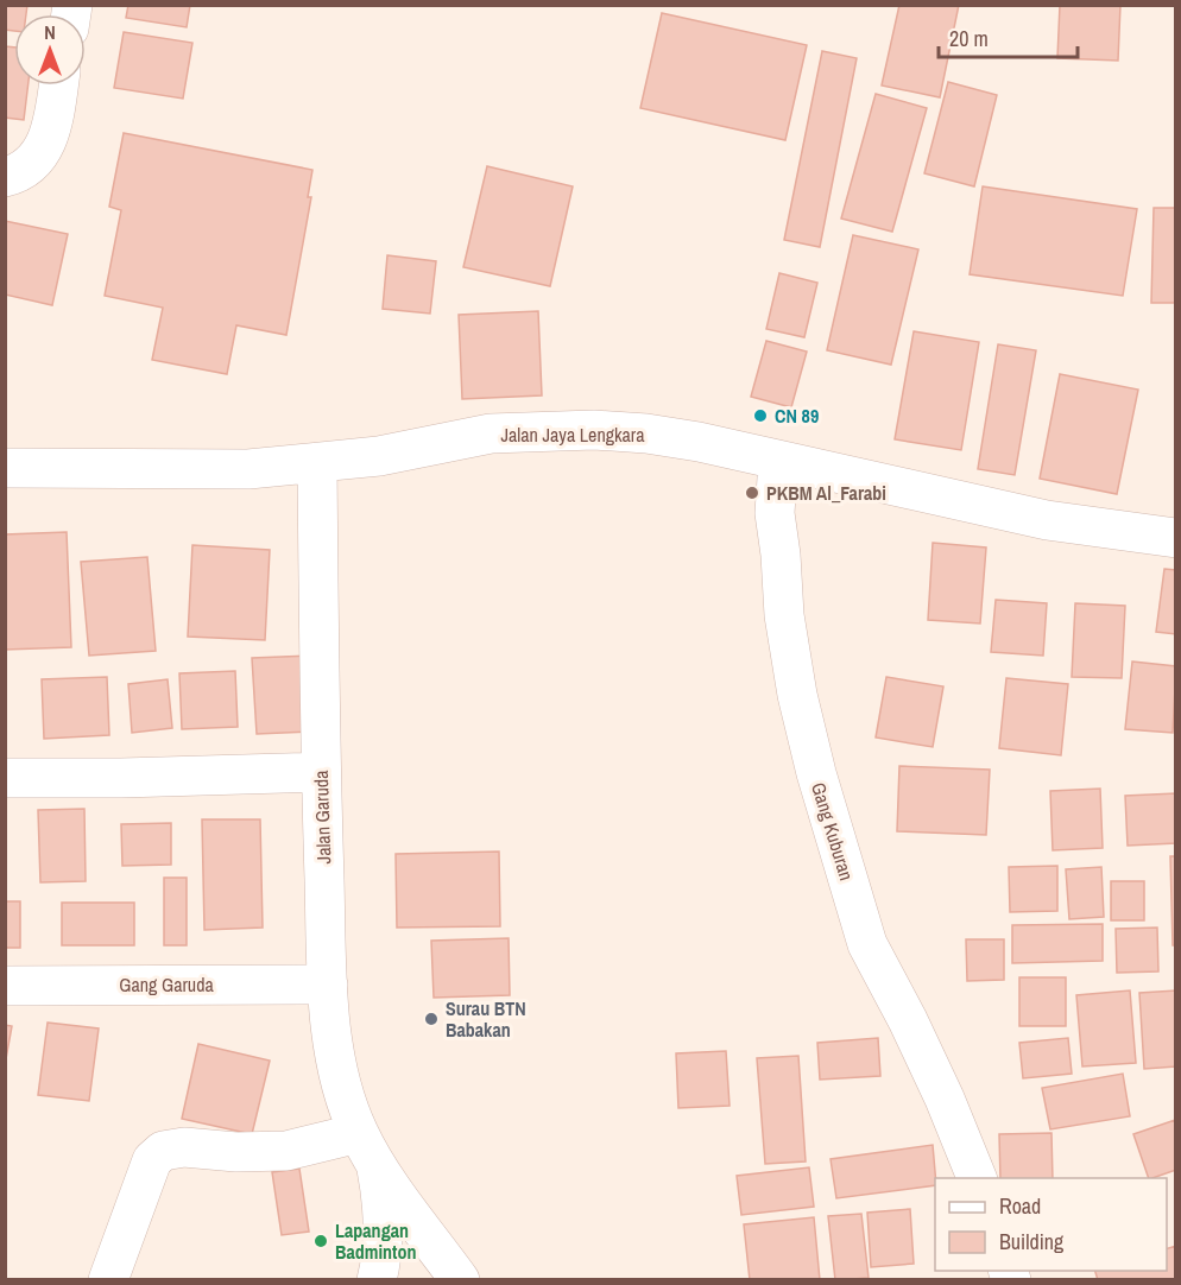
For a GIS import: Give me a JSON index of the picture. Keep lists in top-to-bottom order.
{
  "streets": {
    "street": [
      "Jalan Jaya Lengkara",
      "Jalan Garuda",
      "Gang Kuburan",
      "Gang Garuda"
    ]
  },
  "crossings": [
    ["Jalan Jaya Lengkara", "Jalan Garuda"],
    ["Jalan Jaya Lengkara", "Gang Kuburan"],
    ["Jalan Garuda", "Gang Garuda"]
  ],
  "places": [
    "CN 89",
    "PKBM Al_Farabi",
    "Surau BTN Babakan",
    "Lapangan Badminton"
  ],
  "legend": ["Road", "Building"],
  "scale_bar": "20 m",
  "north": "top"
}
